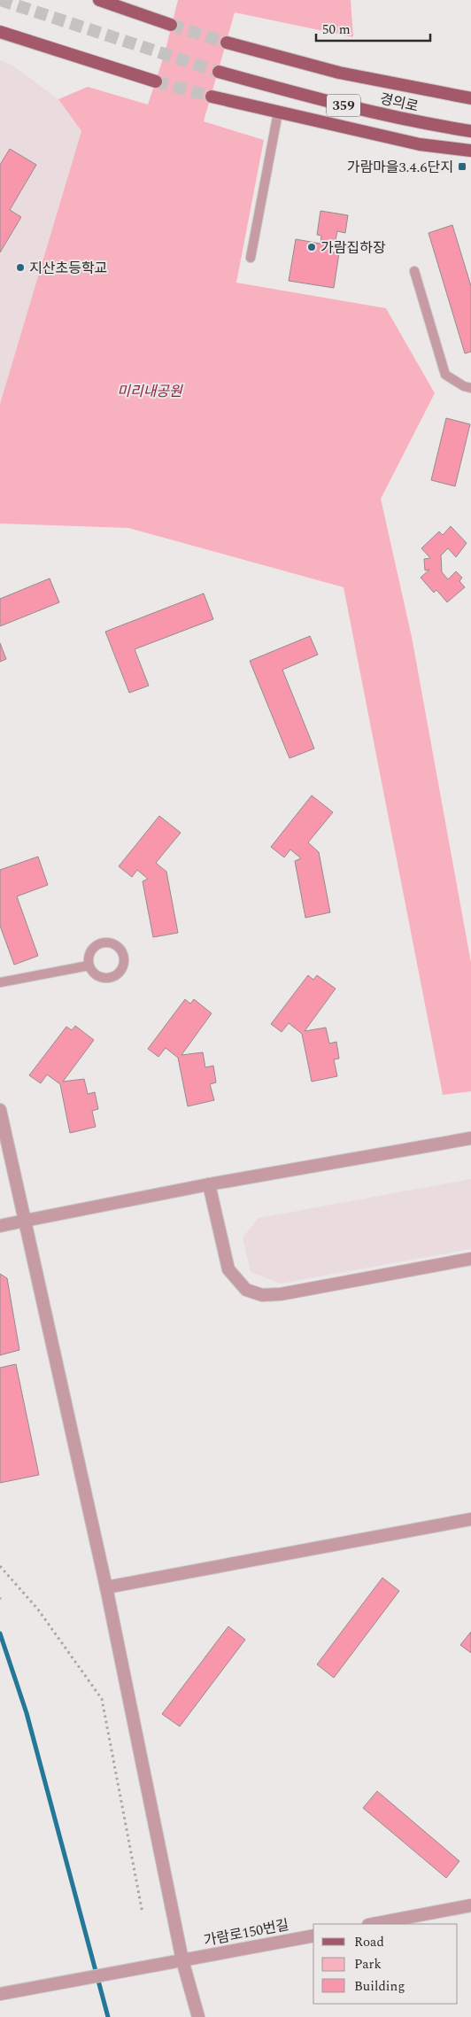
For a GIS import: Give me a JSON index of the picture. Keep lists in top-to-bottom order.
{
  "streets": {
    "main road": ["경의로", "359"],
    "street": ["가람로150번길"]
  },
  "parks": ["미리내공원"],
  "places": {
    "transit": ["가람마을3.4.6단지"],
    "other": ["가람집하장", "지산초등학교"]
  },
  "legend": ["Road", "Park", "Building"],
  "scale_bar": "50 m"
}
